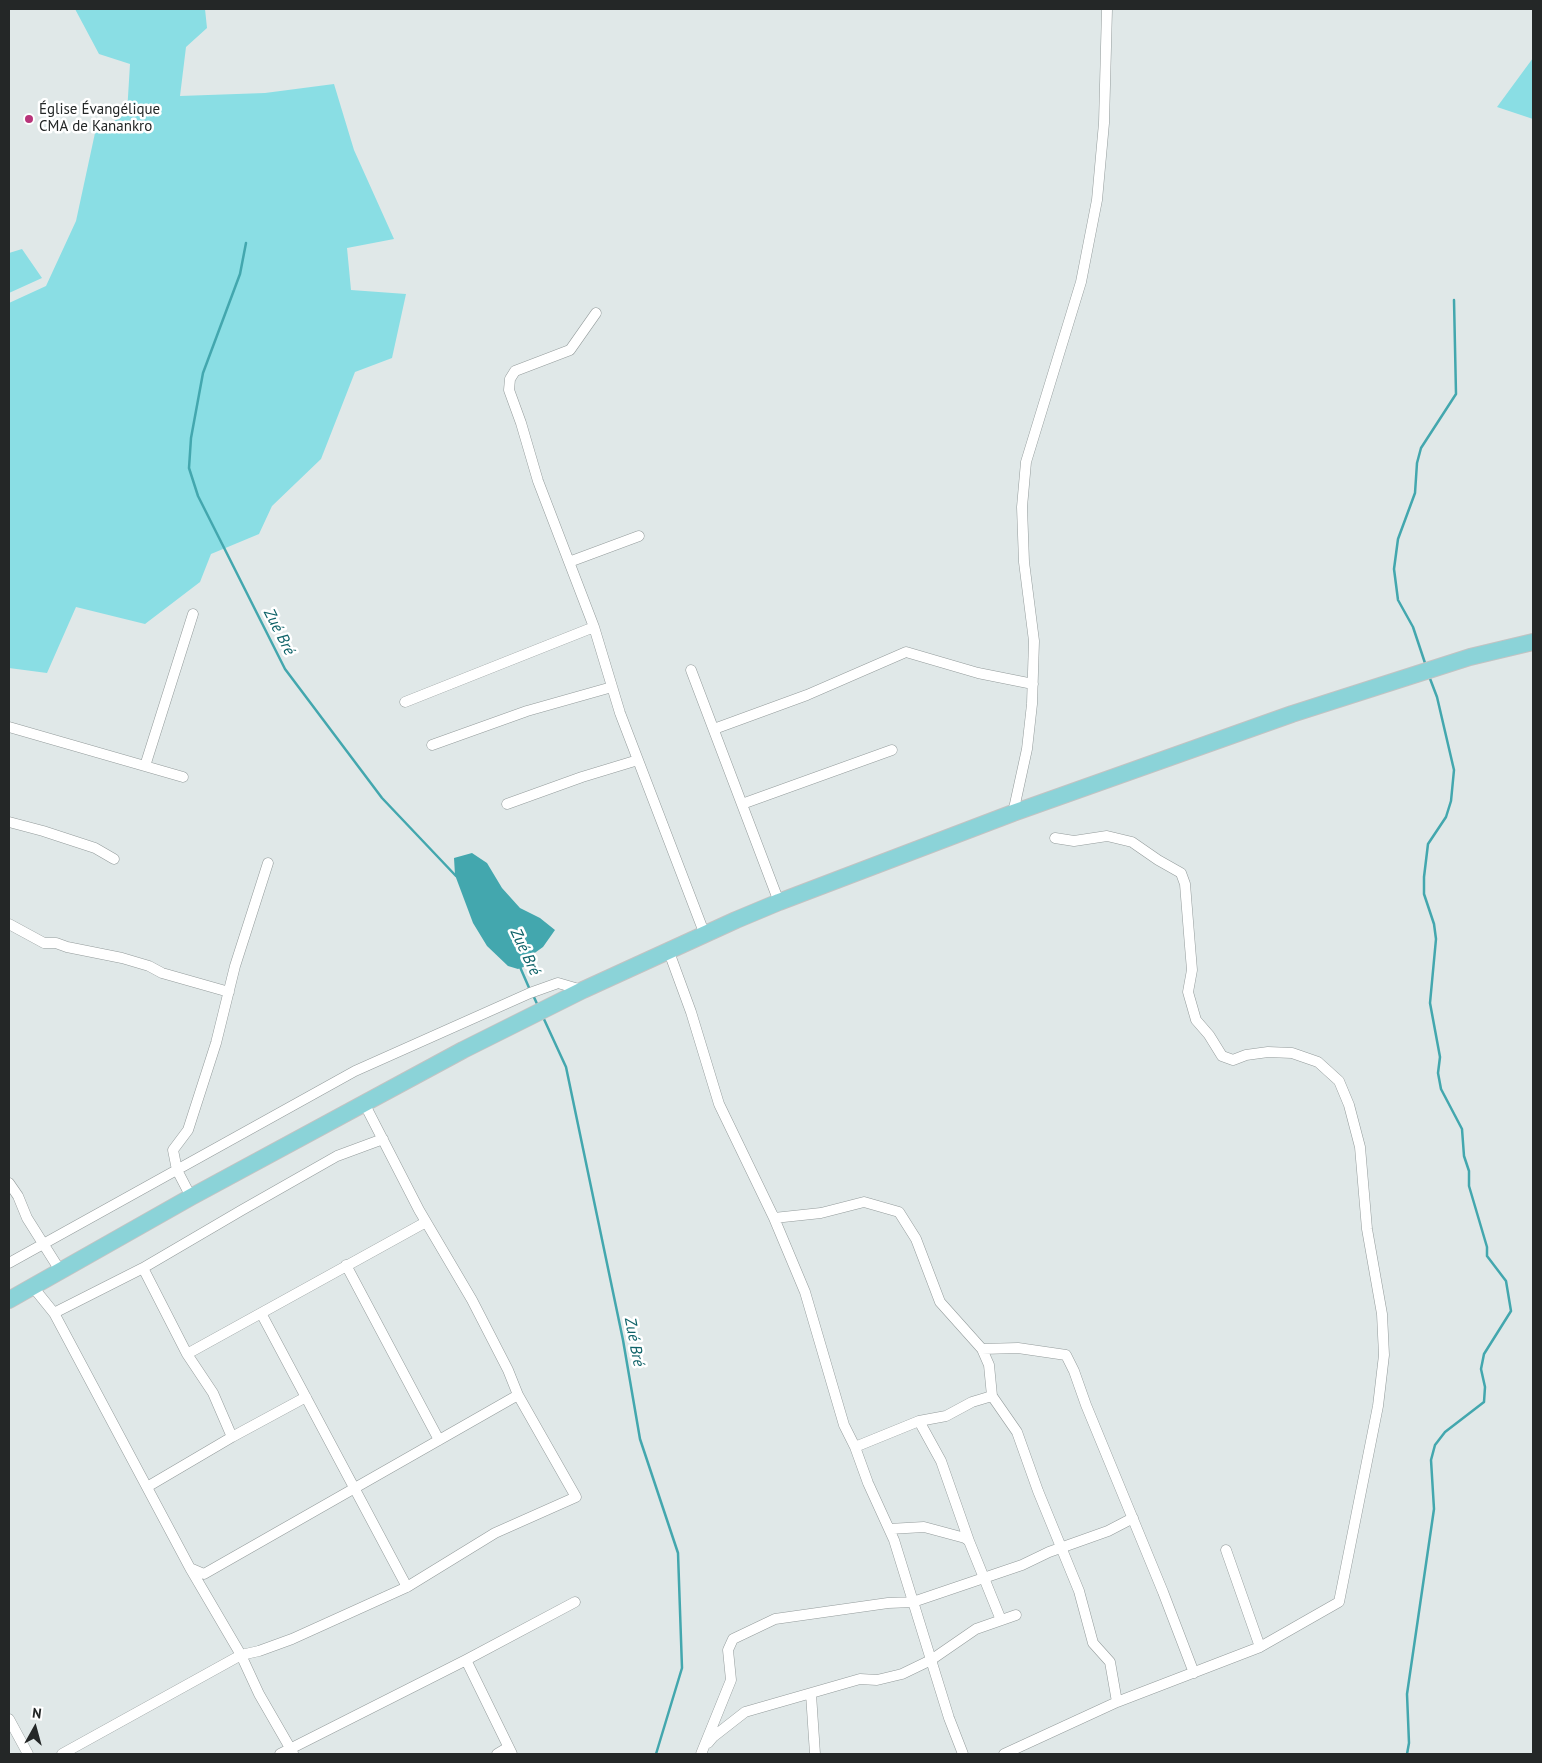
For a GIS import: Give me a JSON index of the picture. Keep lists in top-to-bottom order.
{
  "water": ["Zué Bré"],
  "places": ["Église Évangélique CMA de Kanankro"],
  "north": "top"
}
